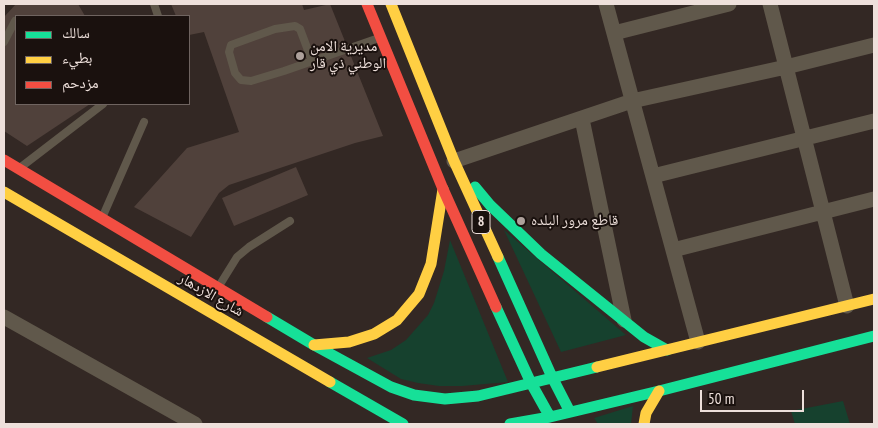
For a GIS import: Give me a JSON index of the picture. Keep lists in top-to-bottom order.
{
  "streets": {
    "main road": ["8", "شارع الازدهار"]
  },
  "crossings": [
    ["8", "شارع الازدهار"]
  ],
  "places": ["مديرية الامن الوطني ذي قار", "قاطع مرور البلده"],
  "legend": ["سالك", "بطيء", "مزدحم"],
  "scale_bar": "50 m"
}
